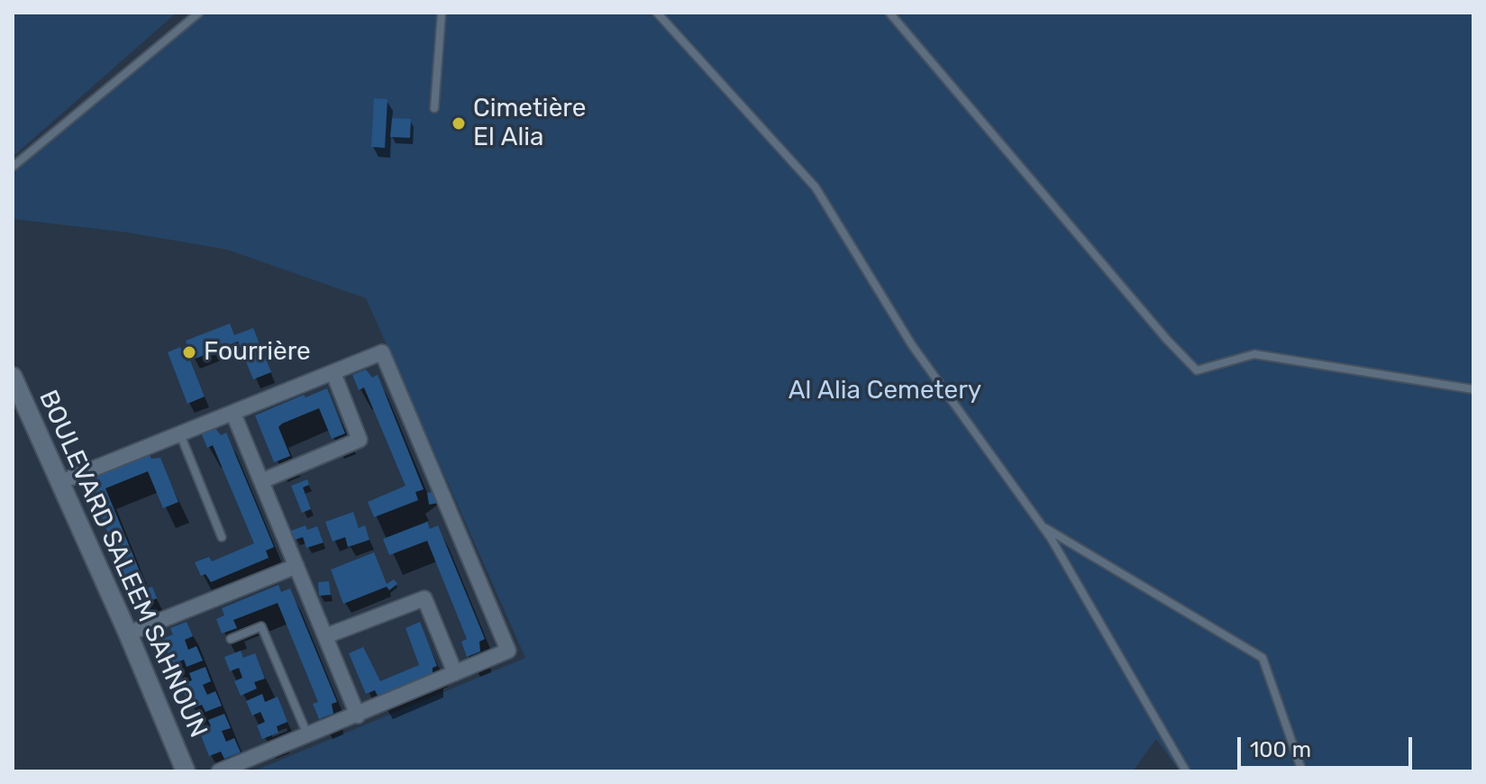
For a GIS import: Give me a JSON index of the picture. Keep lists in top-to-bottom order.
{
  "streets": {
    "street": ["BOULEVARD SALEEM SAHNOUN"]
  },
  "parks": ["Al Alia Cemetery"],
  "places": ["Cimetière El Alia", "Fourrière"],
  "scale_bar": "100 m"
}
